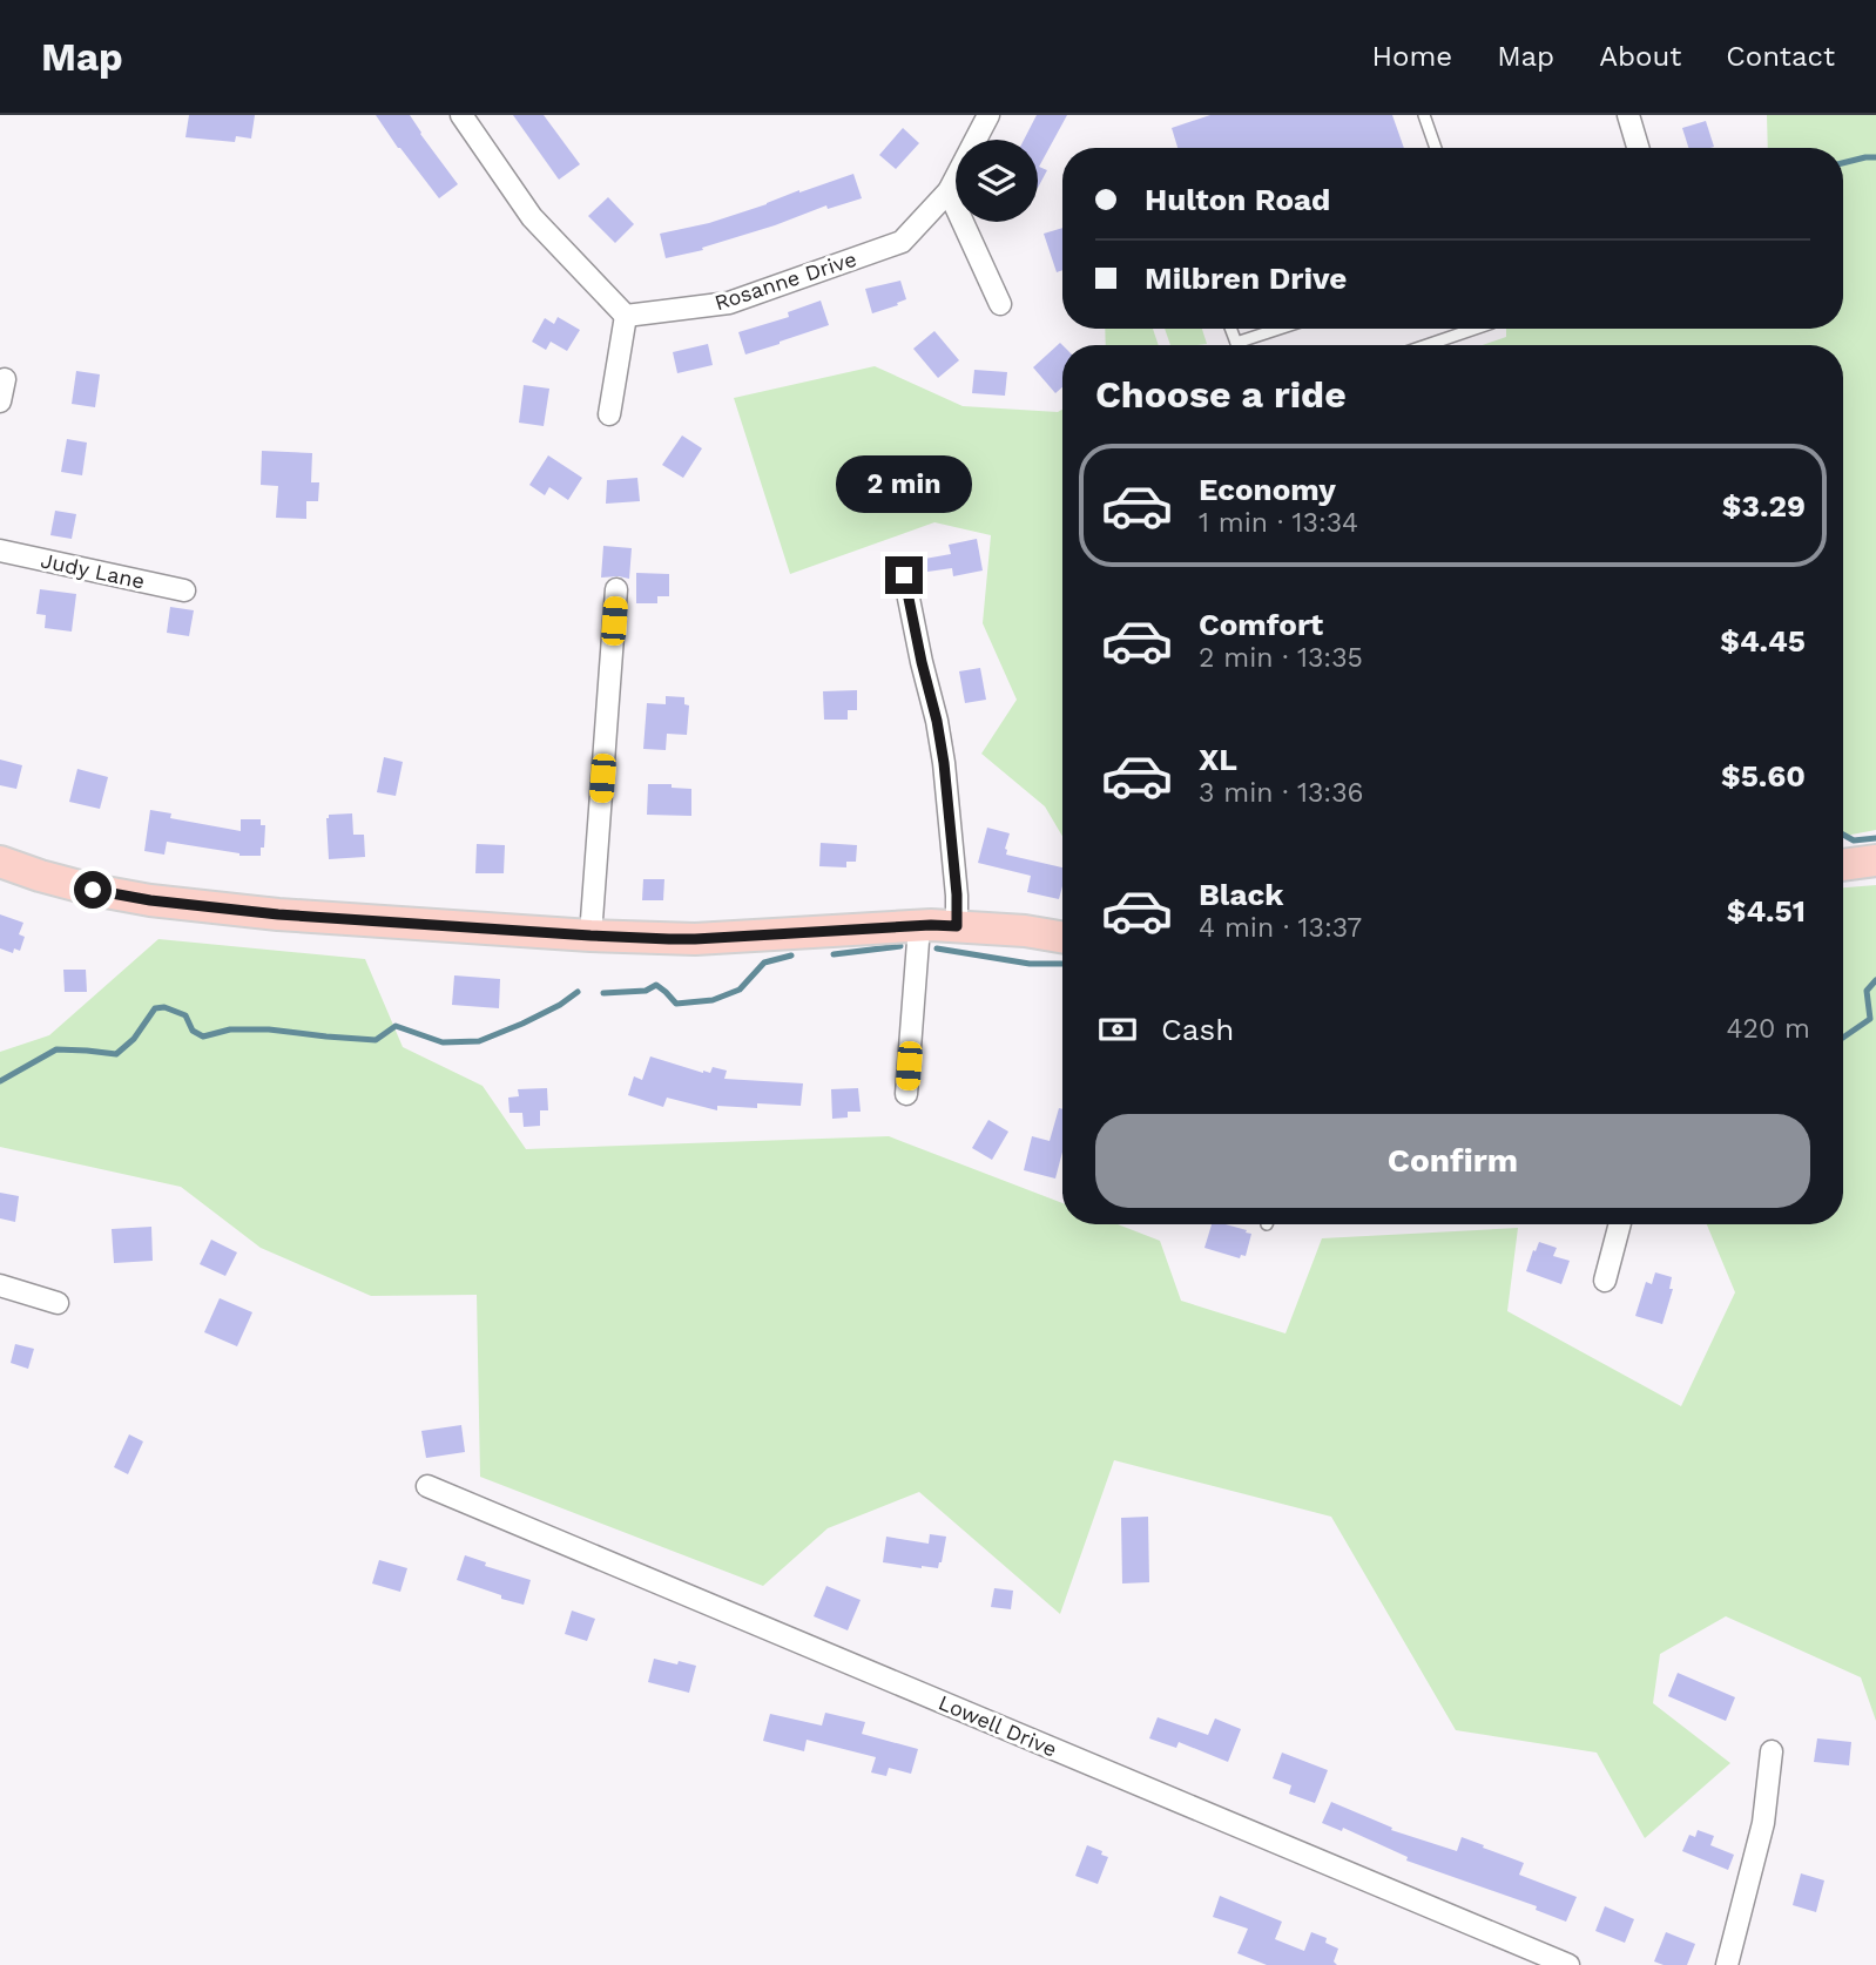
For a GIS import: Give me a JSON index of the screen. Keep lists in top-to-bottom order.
{
  "streets": {
    "street": ["Rosanne Drive", "Judy Lane", "Lowell Drive"]
  },
  "page": {
    "header": "Map",
    "nav": [
      "Home",
      "Map",
      "About",
      "Contact"
    ],
    "banner": ["Hulton Road", "Milbren Drive"],
    "heading": "Choose a ride",
    "list": [
      {
        "name": "Economy",
        "note": "1 min · 13:34",
        "value": "$3.29"
      },
      {
        "name": "Comfort",
        "note": "2 min · 13:35",
        "value": "$4.45"
      },
      {
        "name": "XL",
        "note": "3 min · 13:36",
        "value": "$5.60"
      },
      {
        "name": "Black",
        "note": "4 min · 13:37",
        "value": "$4.51"
      }
    ],
    "bubble": "2 min",
    "pay": ["Cash", "420 m"],
    "buttons": "Confirm"
  }
}
